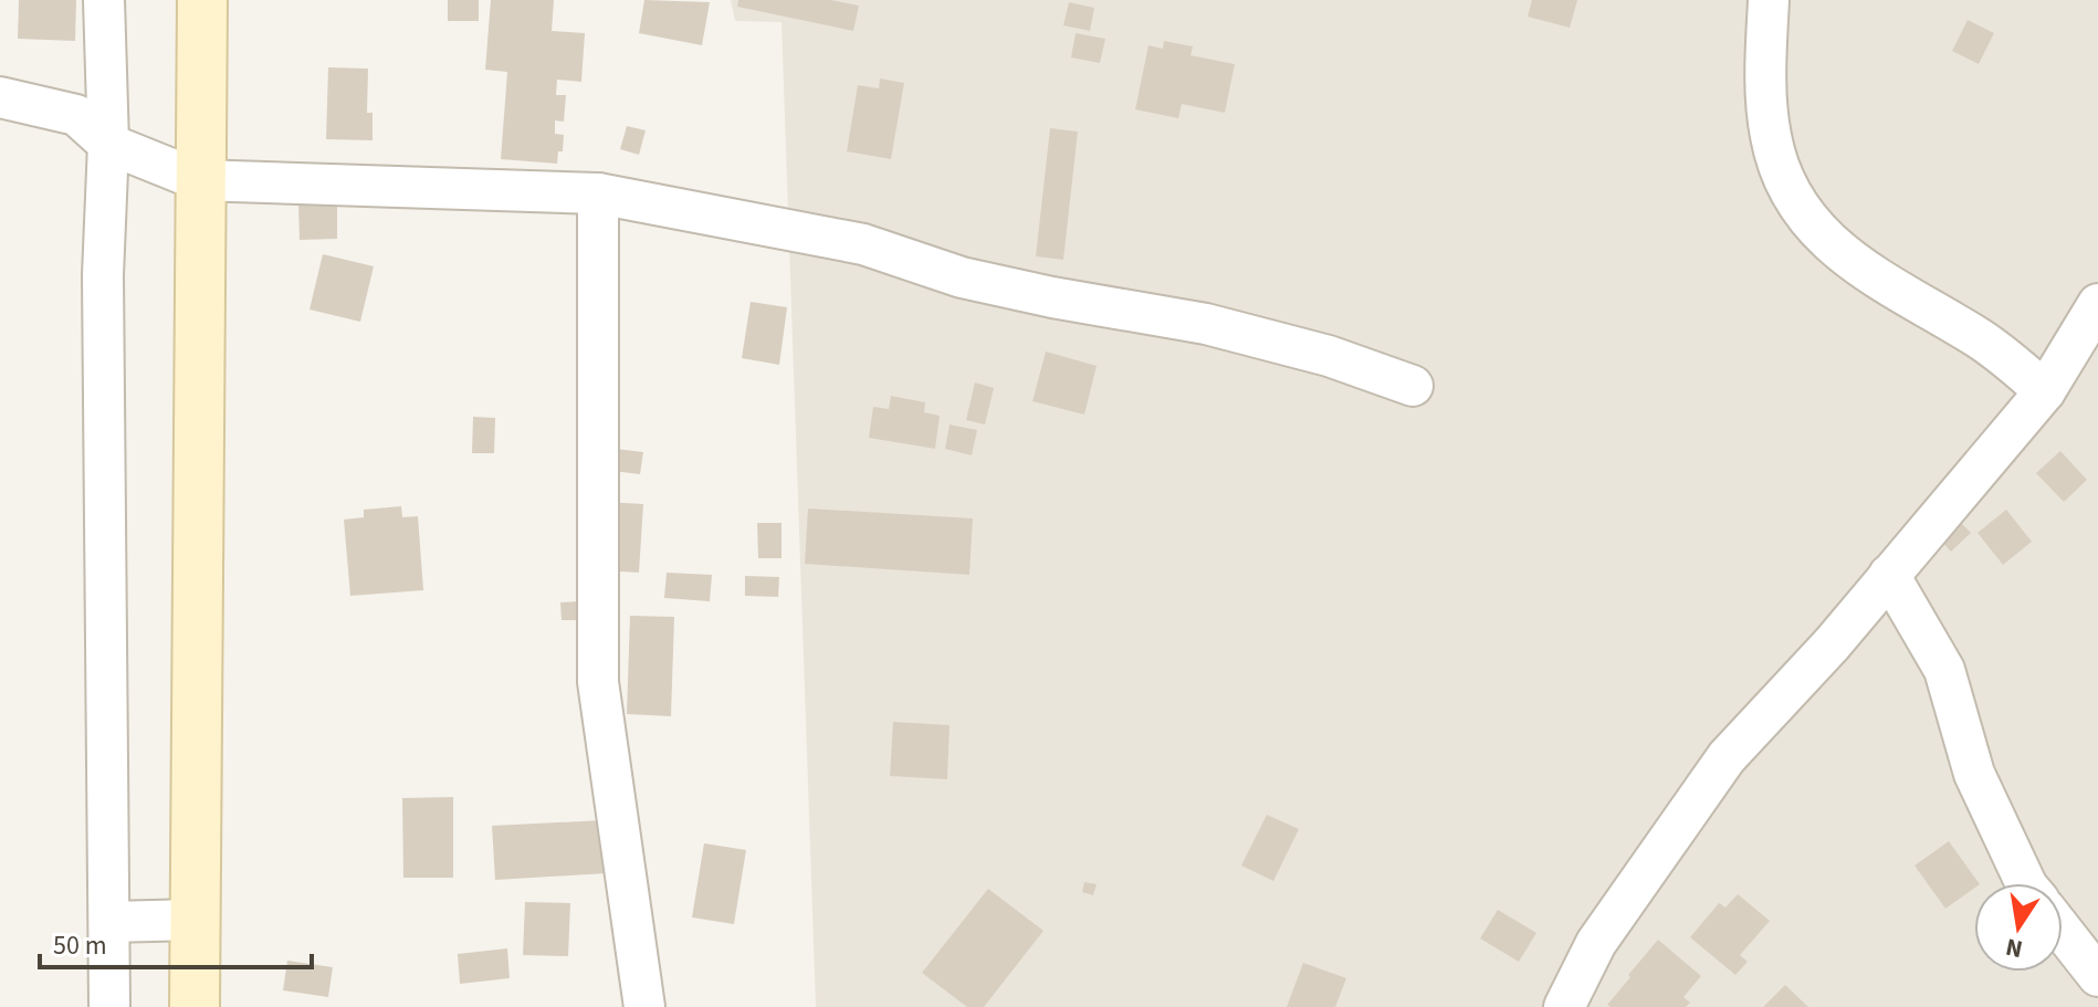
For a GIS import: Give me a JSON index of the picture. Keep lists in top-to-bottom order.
{
  "scale_bar": "50 m",
  "north": "bottom"
}
